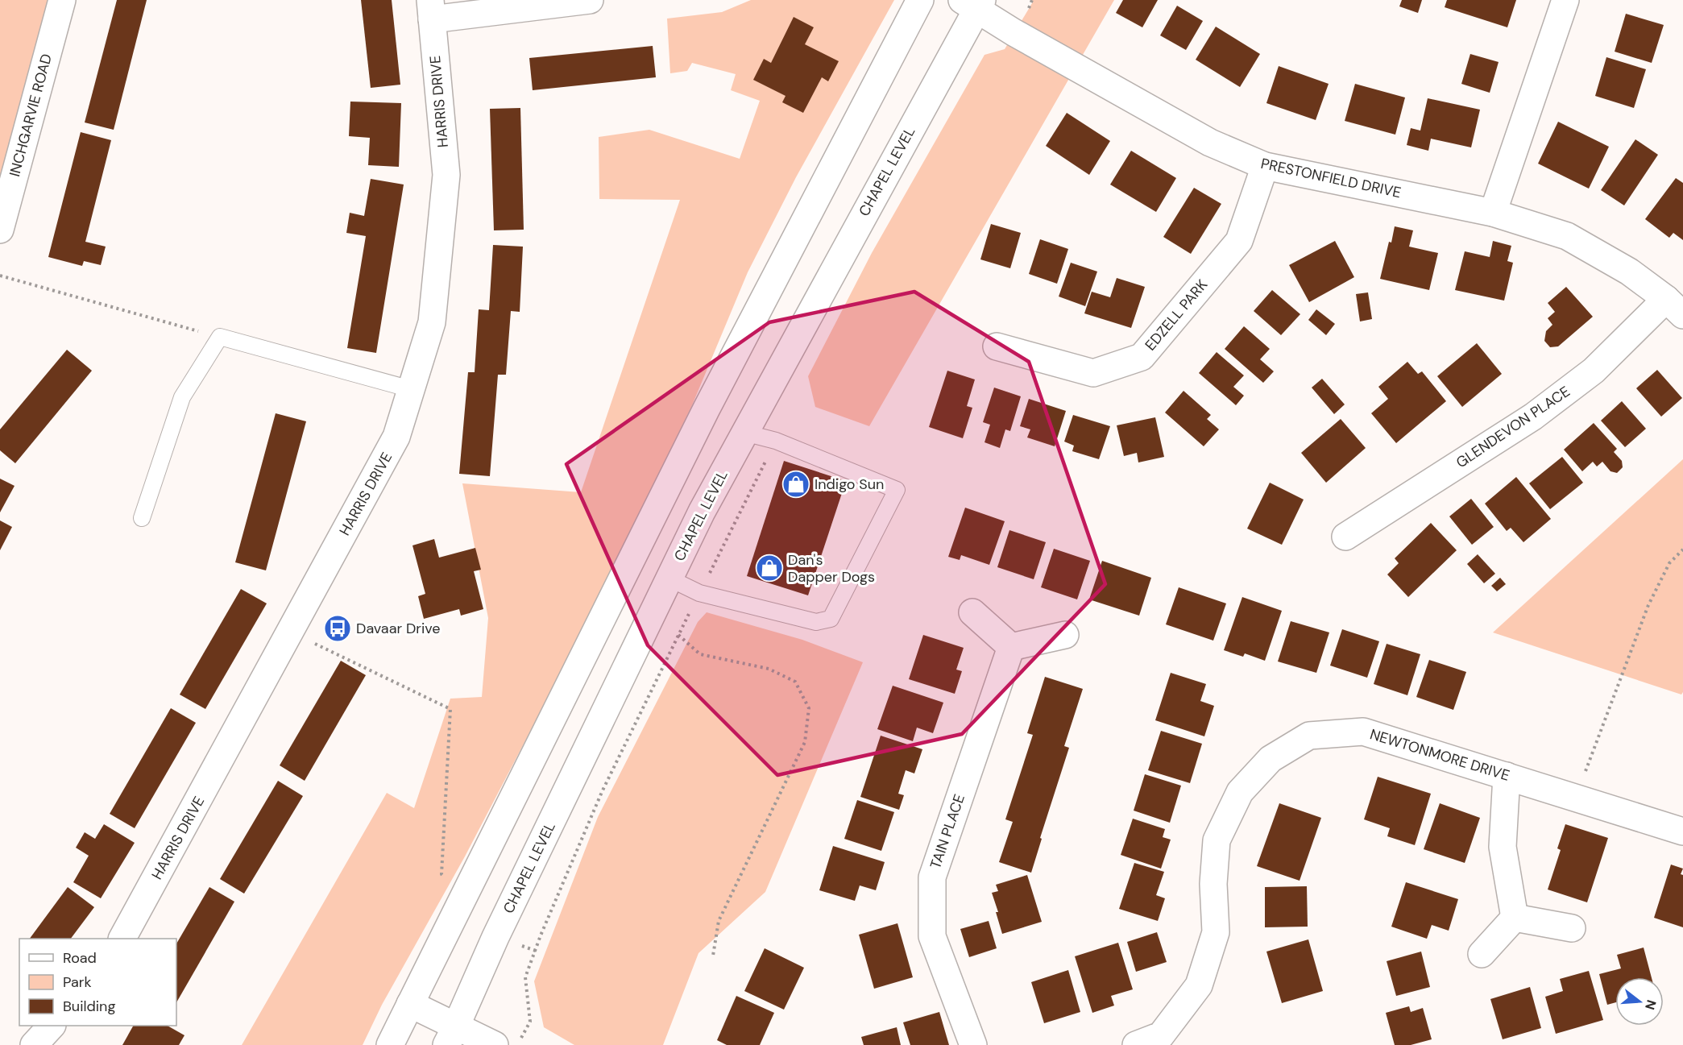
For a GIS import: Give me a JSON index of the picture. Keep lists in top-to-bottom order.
{
  "streets": {
    "street": [
      "HARRIS DRIVE",
      "INCHGARVIE ROAD",
      "CHAPEL LEVEL",
      "PRESTONFIELD DRIVE",
      "EDZELL PARK",
      "GLENDEVON PLACE",
      "NEWTONMORE DRIVE",
      "TAIN PLACE"
    ]
  },
  "crossings": [
    ["CHAPEL LEVEL", "PRESTONFIELD DRIVE"],
    ["PRESTONFIELD DRIVE", "EDZELL PARK"],
    ["PRESTONFIELD DRIVE", "GLENDEVON PLACE"]
  ],
  "places": {
    "shop": ["Indigo Sun", "Dan's Dapper Dogs"],
    "bus stop": ["Davaar Drive"]
  },
  "legend": ["Road", "Park", "Building"],
  "north": "right"
}
